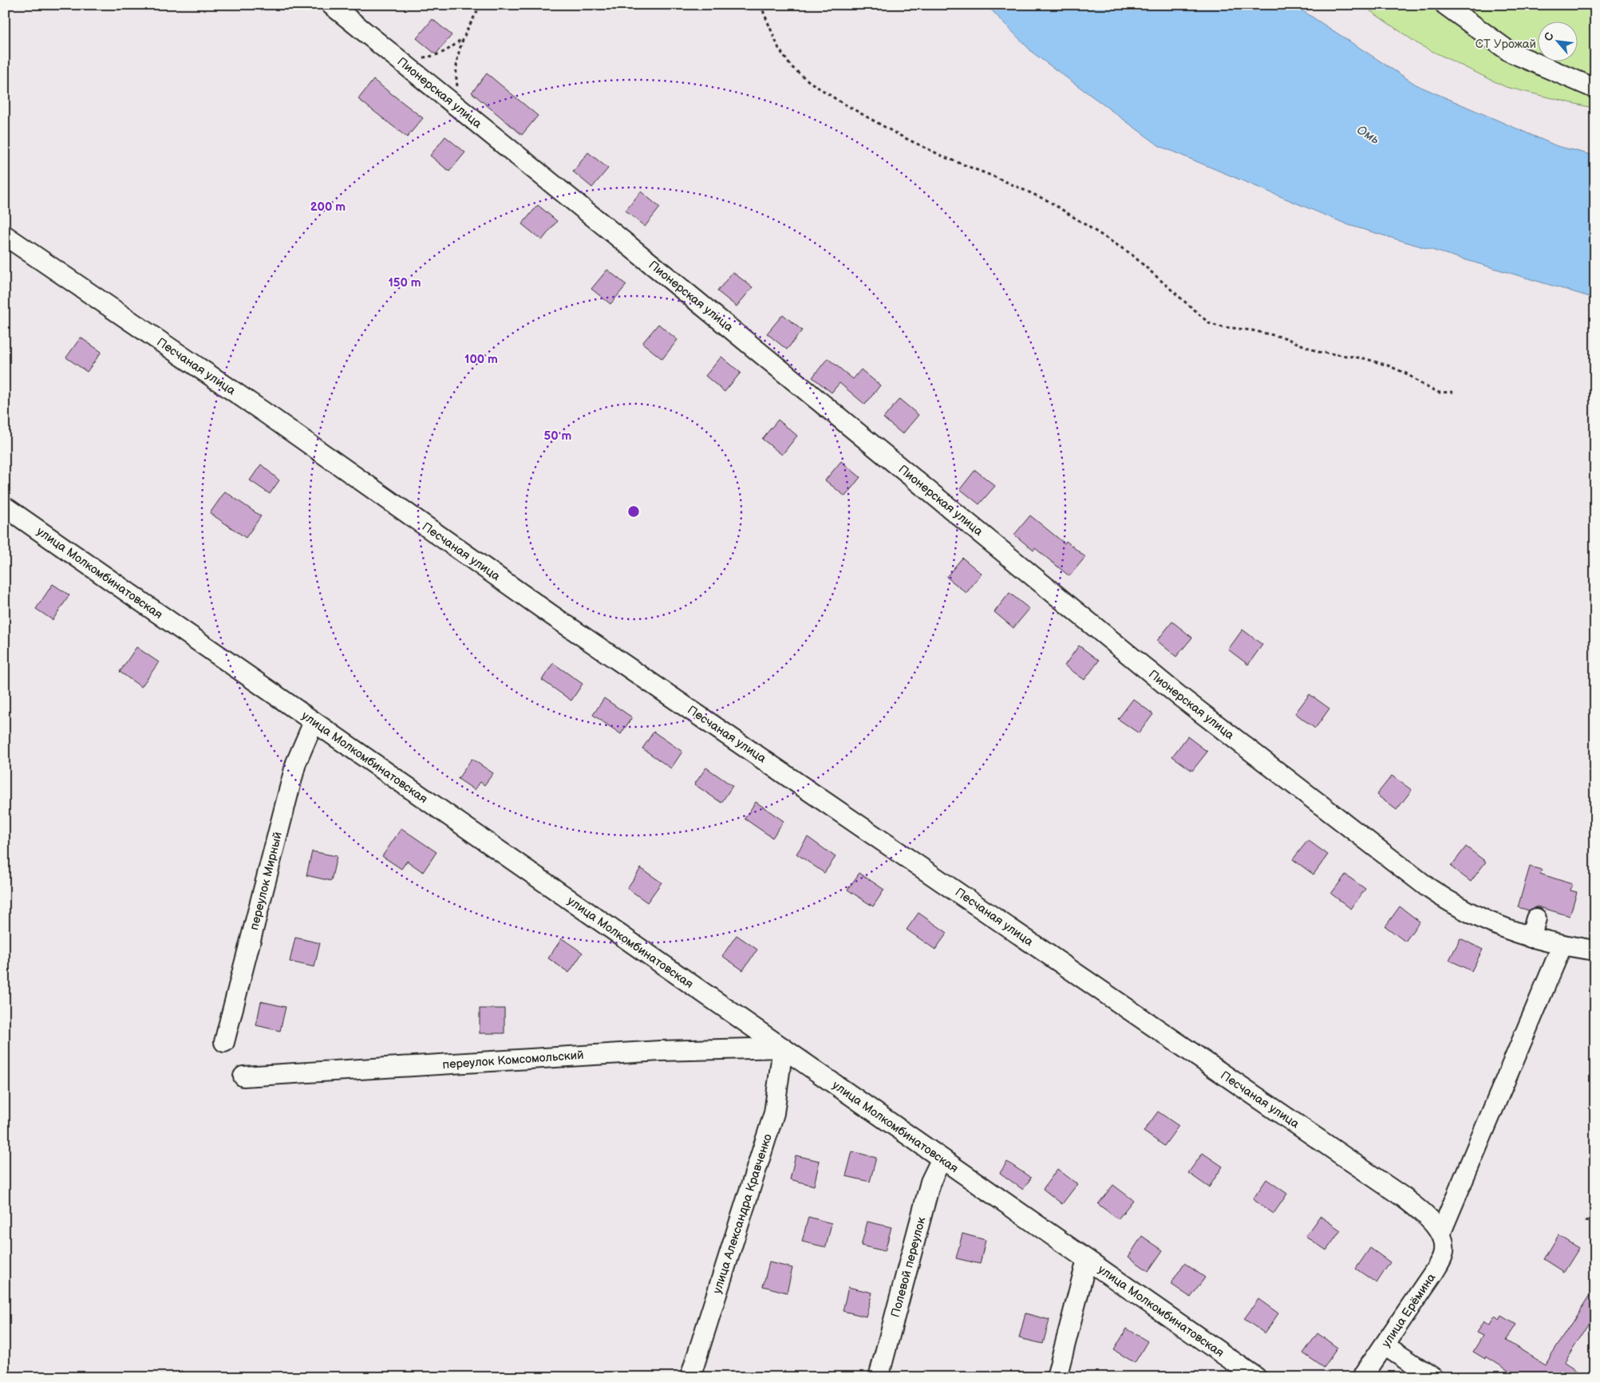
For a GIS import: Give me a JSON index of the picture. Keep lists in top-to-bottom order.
{
  "streets": {
    "street": [
      "Пионерская улица",
      "Песчаная улица",
      "улица Молкомбинатовская",
      "переулок Мирный",
      "переулок Комсомольский",
      "улица Александра Кравченко",
      "Полевой переулок",
      "улица Ерёмина"
    ]
  },
  "crossings": [
    ["Пионерская улица", "улица Ерёмина"],
    ["Песчаная улица", "улица Ерёмина"],
    ["улица Молкомбинатовская", "переулок Мирный"],
    ["улица Молкомбинатовская", "переулок Комсомольский"],
    ["улица Молкомбинатовская", "улица Александра Кравченко"],
    ["улица Молкомбинатовская", "Полевой переулок"],
    ["переулок Комсомольский", "улица Александра Кравченко"]
  ],
  "water": ["Омь"],
  "parks": ["СТ Урожай"],
  "north": "top left",
  "rings": [
    "200 m",
    "150 m",
    "100 m",
    "50 m"
  ]
}
